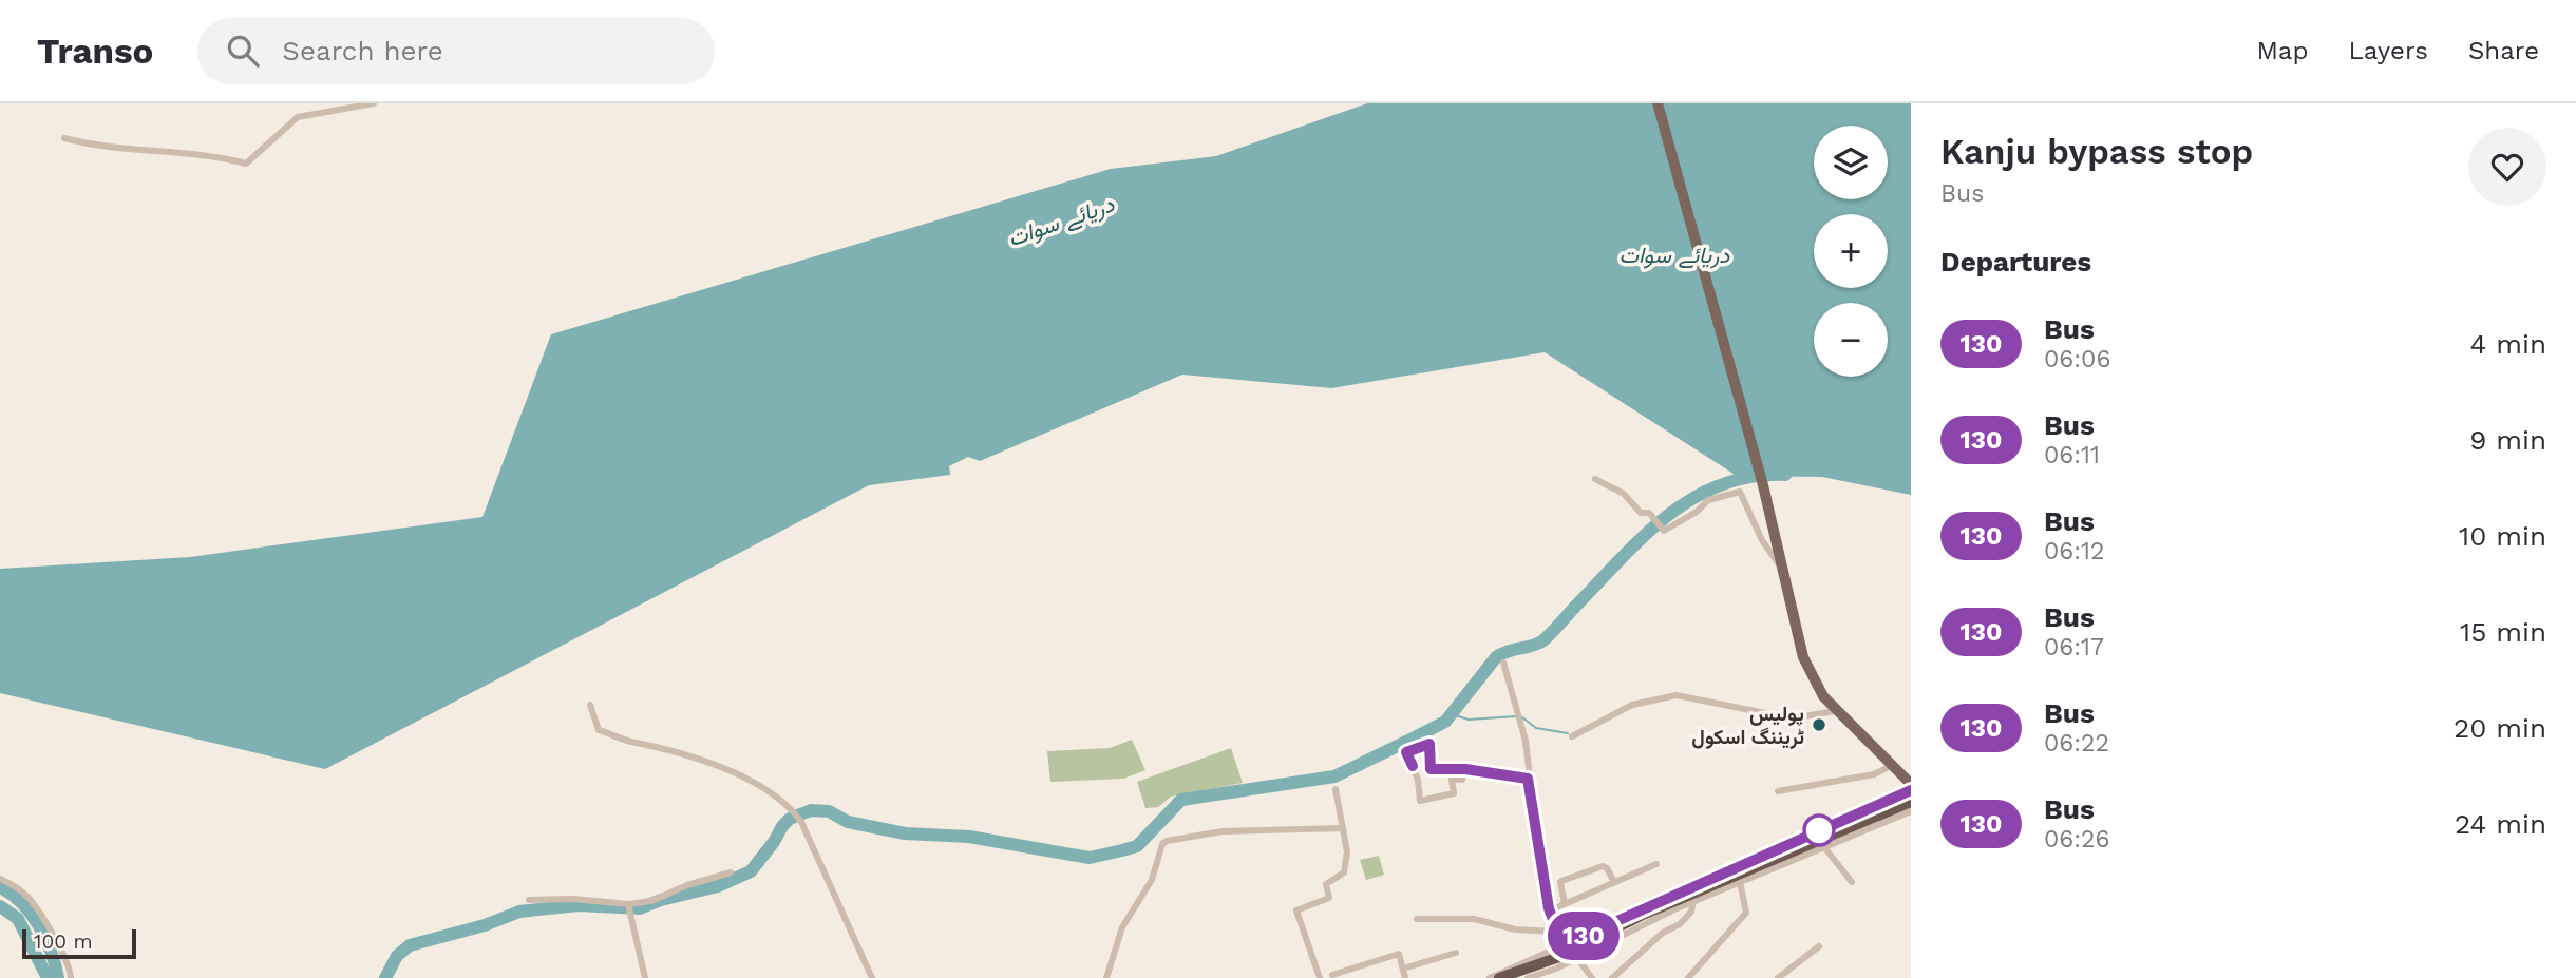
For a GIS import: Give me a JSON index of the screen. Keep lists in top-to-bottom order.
{
  "water": ["دریائے سوات"],
  "places": ["پولیس ٹریننگ اسکول"],
  "lines": ["bus line 130"],
  "scale_bar": "100 m",
  "page": {
    "header": "Transo",
    "search": "Search here",
    "nav": ["Map", "Layers", "Share"],
    "on_map": "130",
    "heading": [
      ["Kanju bypass stop", "Bus"],
      "Departures"
    ],
    "map_buttons": ["+", "−"],
    "list": [
      {
        "mark": "130",
        "name": "Bus",
        "note": "06:06",
        "value": "4 min"
      },
      {
        "mark": "130",
        "name": "Bus",
        "note": "06:11",
        "value": "9 min"
      },
      {
        "mark": "130",
        "name": "Bus",
        "note": "06:12",
        "value": "10 min"
      },
      {
        "mark": "130",
        "name": "Bus",
        "note": "06:17",
        "value": "15 min"
      },
      {
        "mark": "130",
        "name": "Bus",
        "note": "06:22",
        "value": "20 min"
      },
      {
        "mark": "130",
        "name": "Bus",
        "note": "06:26",
        "value": "24 min"
      }
    ],
    "scale": "100 m"
  }
}
